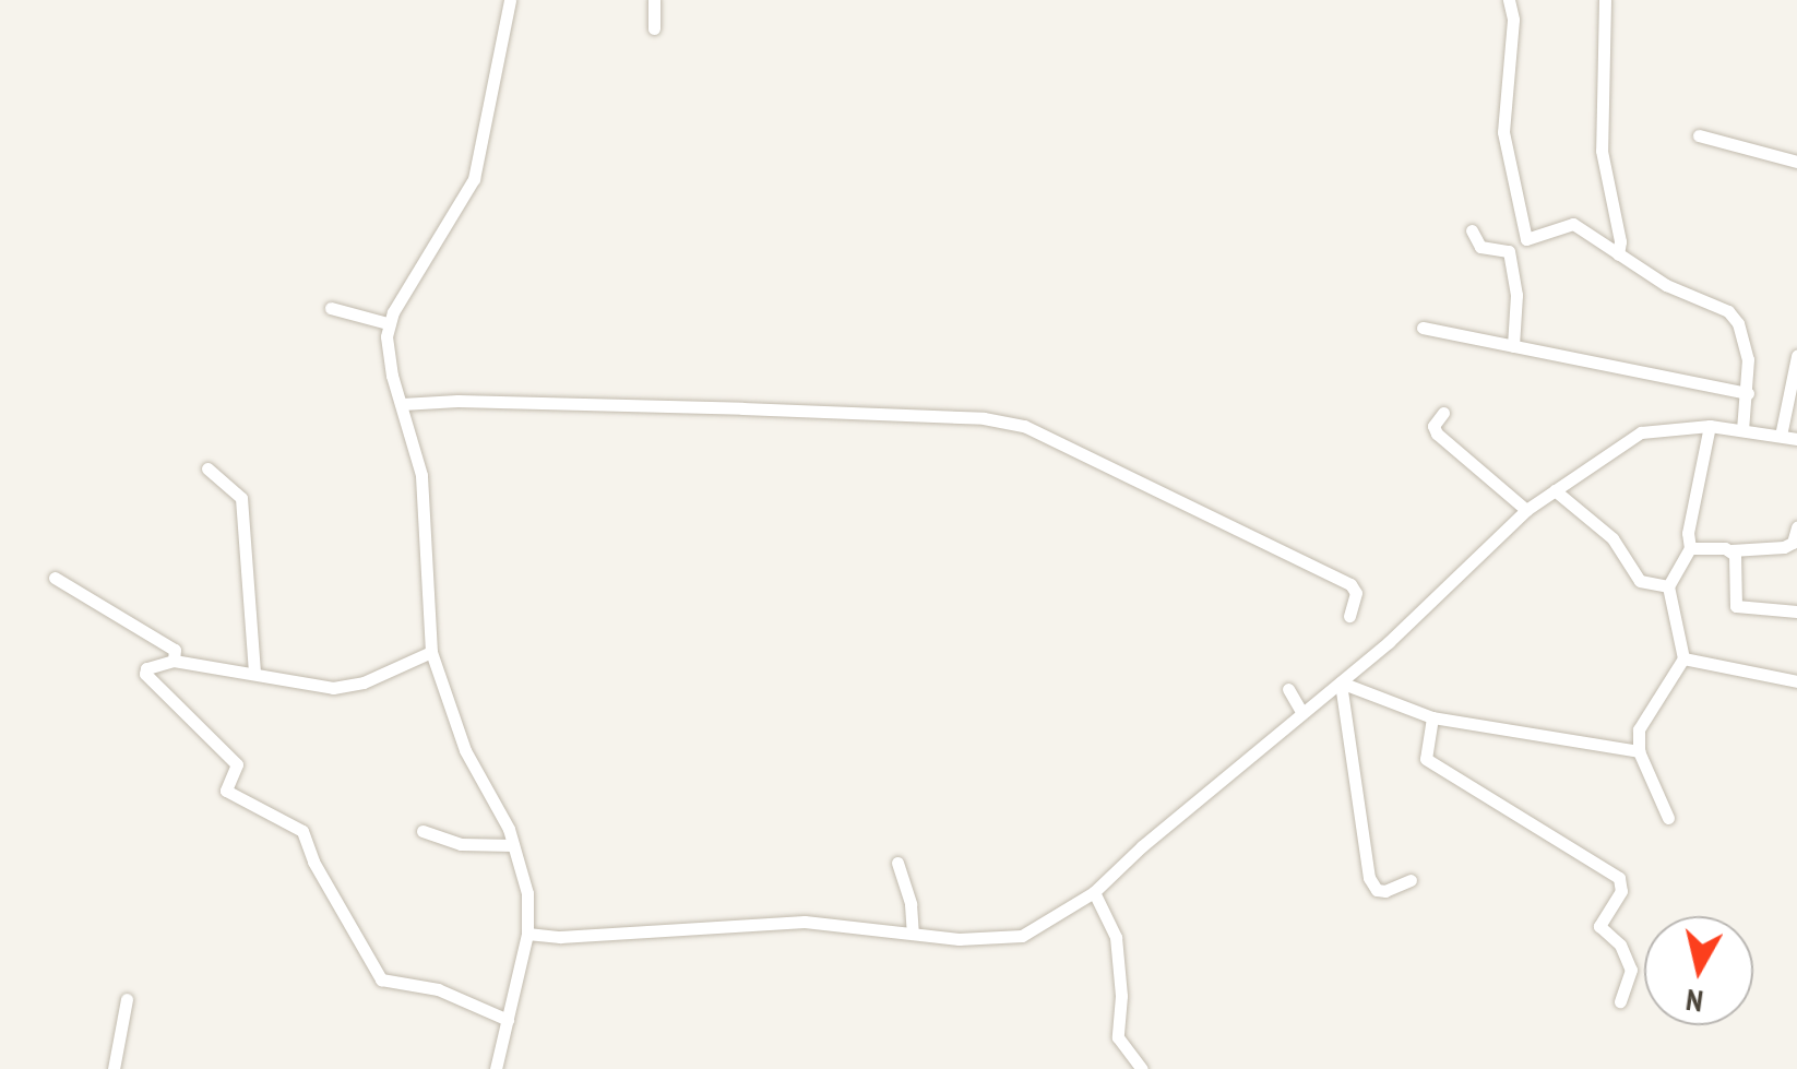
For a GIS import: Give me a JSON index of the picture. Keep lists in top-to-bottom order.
{
  "north": "bottom"
}
